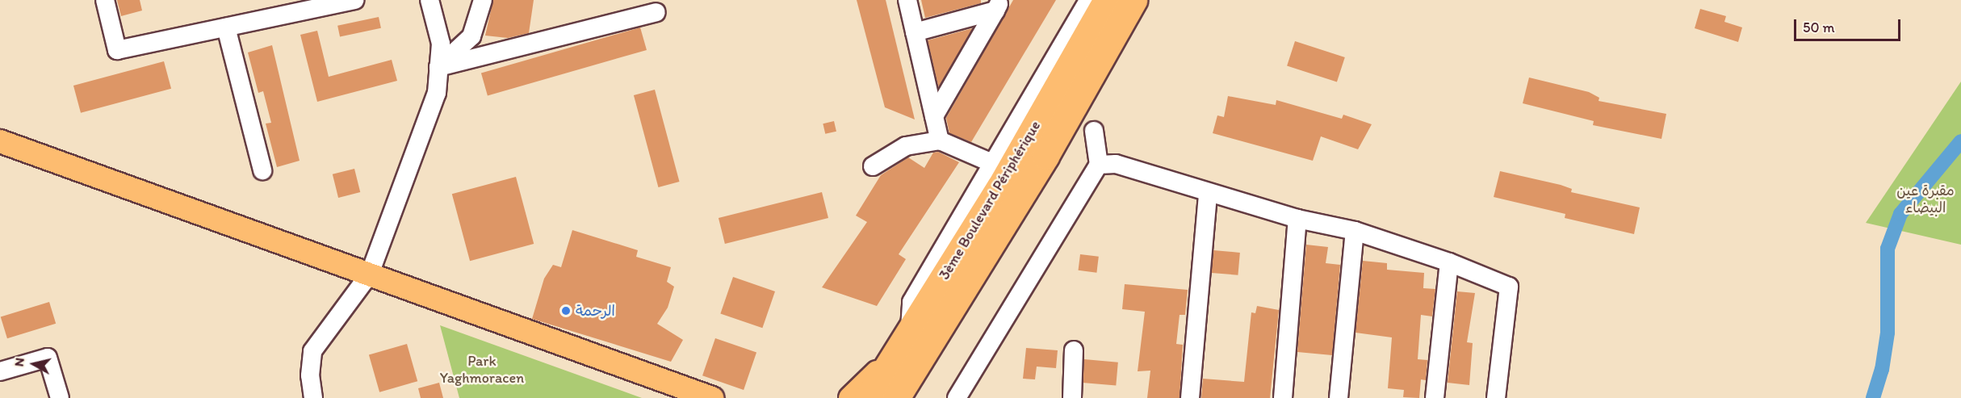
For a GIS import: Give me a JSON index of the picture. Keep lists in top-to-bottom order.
{
  "streets": {
    "highway": ["3ème Boulevard Périphérique"]
  },
  "parks": ["مقبرة عين البيضاء", "Park Yaghmoracen"],
  "places": ["الرحمة"],
  "scale_bar": "50 m",
  "north": "left"
}
